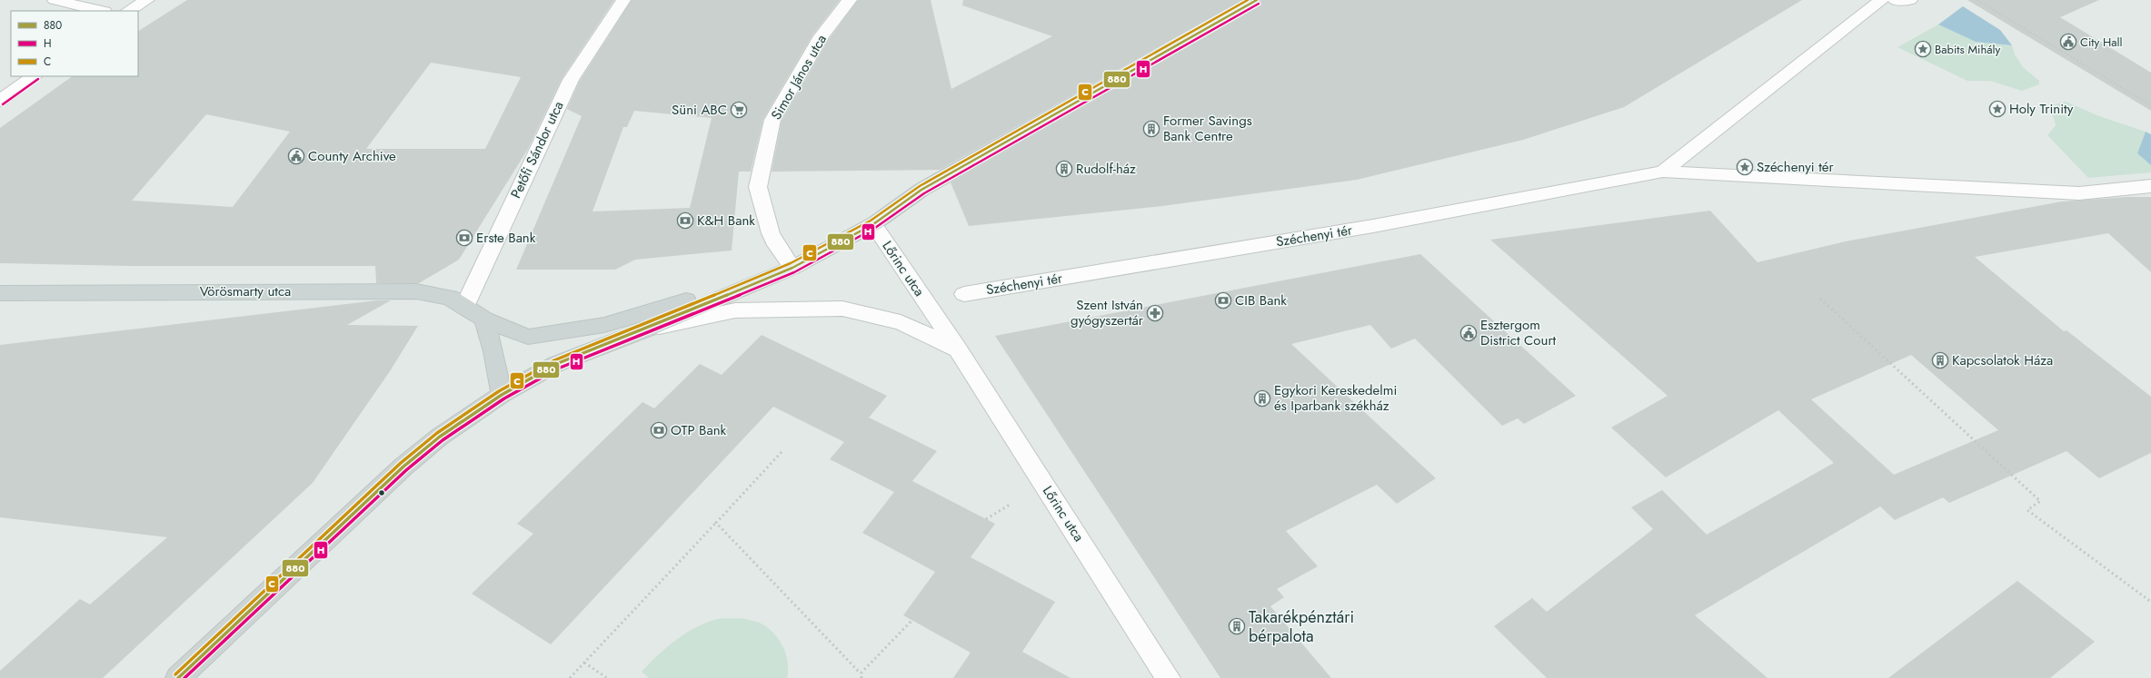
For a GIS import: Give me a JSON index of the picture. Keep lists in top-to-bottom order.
{
  "streets": {
    "main road": ["Vörösmarty utca"],
    "street": [
      "Simor János utca",
      "Petőfi Sándor utca",
      "Széchenyi tér",
      "Lőrinc utca"
    ]
  },
  "crossings": [
    ["Petőfi Sándor utca", "Vörösmarty utca"]
  ],
  "places": {
    "public building": ["City Hall", "County Archive", "Esztergom District Court"],
    "place": ["Babits Mihály", "Holy Trinity", "Széchenyi tér"],
    "supermarket": ["Süni ABC"],
    "building": [
      "Former Savings Bank Centre",
      "Rudolf-ház",
      "Kapcsolatok Háza",
      "Egykori Kereskedelmi és Iparbank székház",
      "Takarékpénztári bérpalota"
    ],
    "bank": [
      "K&H Bank",
      "Erste Bank",
      "CIB Bank",
      "OTP Bank"
    ],
    "pharmacy": ["Szent István gyógyszertár"]
  },
  "lines": ["transit line 880", "transit line C", "transit line H"],
  "legend": ["880", "H", "C"]
}
